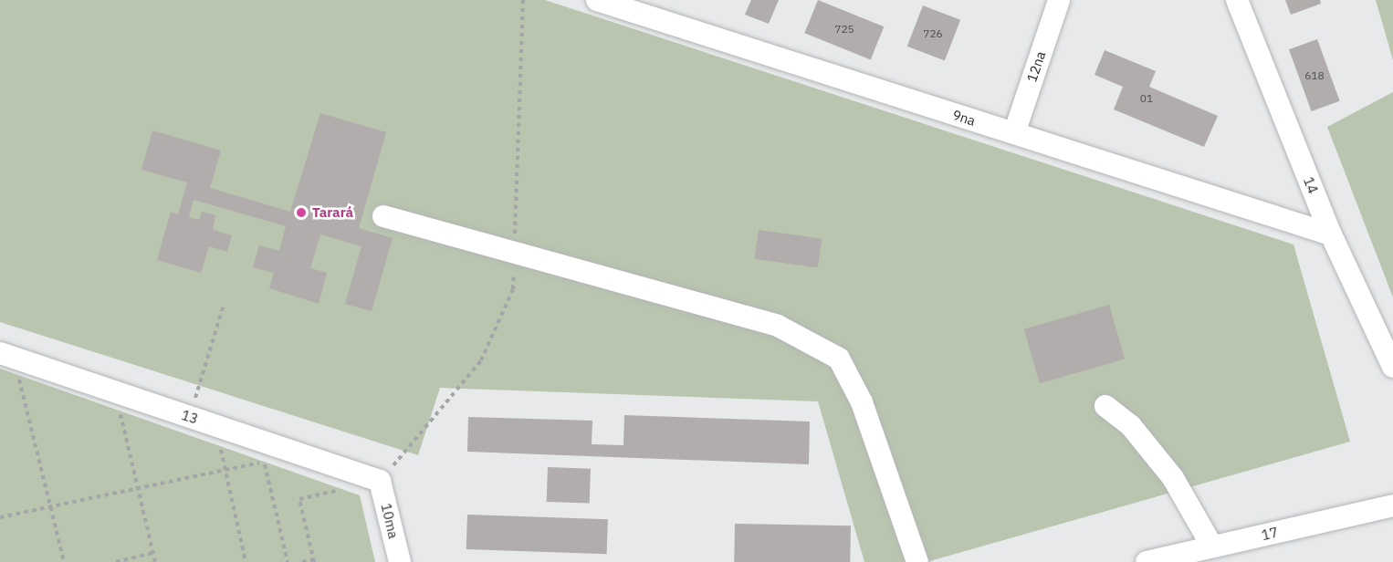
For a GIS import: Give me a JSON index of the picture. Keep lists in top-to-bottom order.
{
  "streets": {
    "street": [
      "12na",
      "9na",
      "14",
      "13",
      "10ma",
      "17"
    ]
  },
  "crossings": [
    ["12na", "9na"],
    ["9na", "14"],
    ["13", "10ma"]
  ],
  "places": ["Tarará"],
  "house_numbers": [
    "725",
    "726",
    "618",
    "01"
  ]
}
